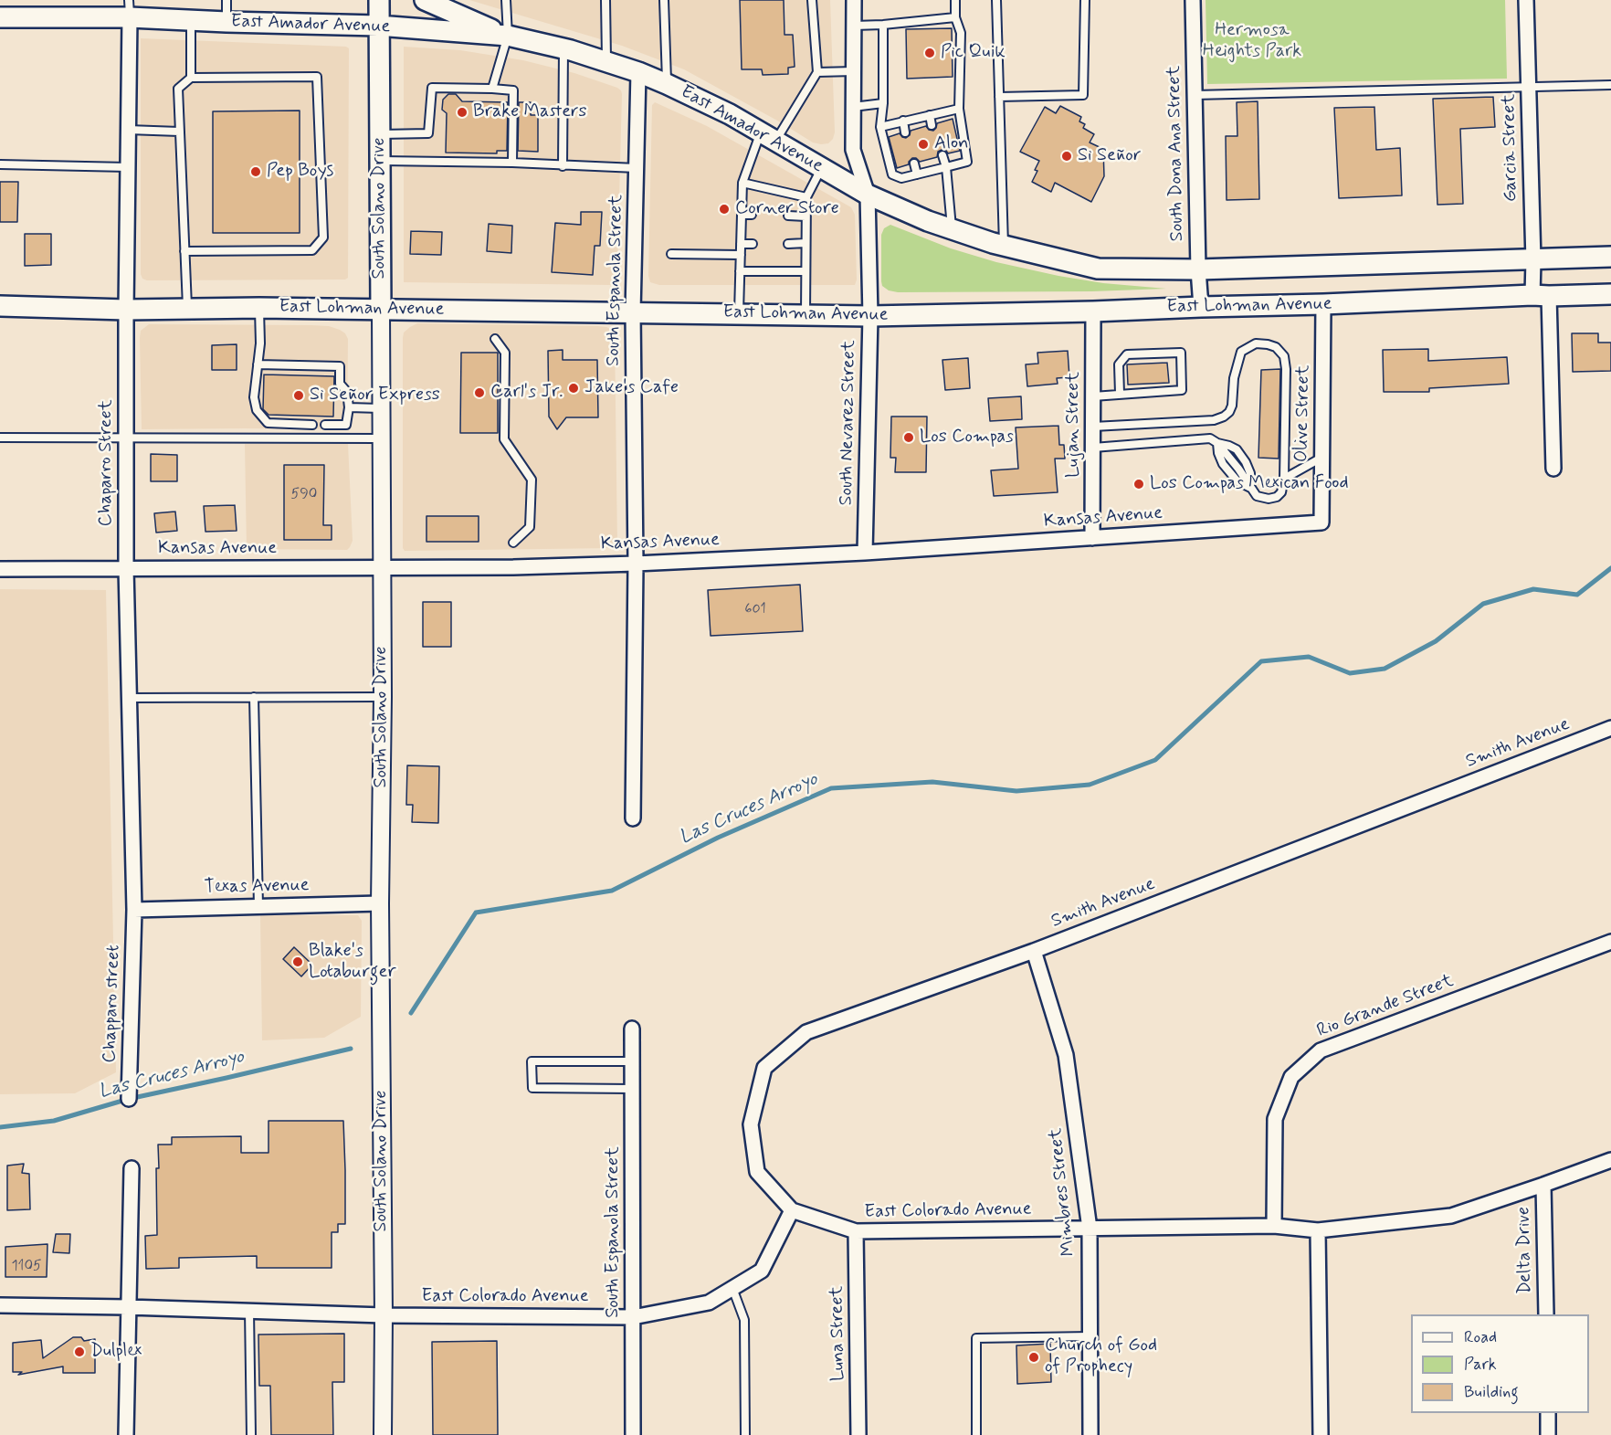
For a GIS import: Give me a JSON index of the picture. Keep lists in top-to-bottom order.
{
  "streets": {
    "main road": ["East Amador Avenue", "South Solano Drive", "East Lohman Avenue"],
    "street": [
      "Garcia Street",
      "South Dona Ana Street",
      "South Espanola Street",
      "Olive Street",
      "South Nevarez Street",
      "Lujan Street",
      "Chaparro Street",
      "Kansas Avenue",
      "Smith Avenue",
      "Texas Avenue",
      "Chapparo street",
      "Rio Grande Street",
      "Mimbres Street",
      "East Colorado Avenue",
      "Delta Drive",
      "Luna Street"
    ]
  },
  "crossings": [
    ["East Amador Avenue", "South Dona Ana Street"],
    ["East Amador Avenue", "South Solano Drive"],
    ["East Amador Avenue", "South Espanola Street"],
    ["East Amador Avenue", "East Lohman Avenue"],
    ["East Amador Avenue", "South Nevarez Street"],
    ["East Amador Avenue", "Chaparro Street"],
    ["Garcia Street", "East Lohman Avenue"],
    ["South Dona Ana Street", "East Lohman Avenue"],
    ["South Solano Drive", "East Lohman Avenue"],
    ["South Solano Drive", "Kansas Avenue"],
    ["South Solano Drive", "Texas Avenue"],
    ["South Solano Drive", "East Colorado Avenue"],
    ["South Espanola Street", "East Lohman Avenue"],
    ["South Espanola Street", "Kansas Avenue"],
    ["South Espanola Street", "East Colorado Avenue"],
    ["East Lohman Avenue", "Olive Street"],
    ["East Lohman Avenue", "South Nevarez Street"],
    ["East Lohman Avenue", "Lujan Street"],
    ["East Lohman Avenue", "Chaparro Street"],
    ["Olive Street", "Kansas Avenue"],
    ["South Nevarez Street", "Kansas Avenue"],
    ["Lujan Street", "Kansas Avenue"],
    ["Chaparro Street", "Kansas Avenue"],
    ["Chaparro Street", "Texas Avenue"],
    ["Chaparro Street", "Chapparo street"],
    ["Smith Avenue", "Mimbres Street"],
    ["Smith Avenue", "East Colorado Avenue"],
    ["Texas Avenue", "Chapparo street"],
    ["Rio Grande Street", "East Colorado Avenue"],
    ["Mimbres Street", "East Colorado Avenue"],
    ["East Colorado Avenue", "Delta Drive"],
    ["East Colorado Avenue", "Luna Street"]
  ],
  "water": ["Las Cruces Arroyo"],
  "parks": ["Hermosa Heights Park"],
  "places": [
    "Pic Quik",
    "Brake Masters",
    "Alon",
    "Si Señor",
    "Pep Boys",
    "Corner Store",
    "Jake's Cafe",
    "Carl's Jr.",
    "Si Señor Express",
    "Los Compas",
    "Los Compas Mexican Food",
    "Blake's Lotaburger",
    "Dulplex",
    "Church of God of Prophecy"
  ],
  "house_numbers": ["590", "601", "1105"],
  "legend": ["Road", "Park", "Building"]
}
